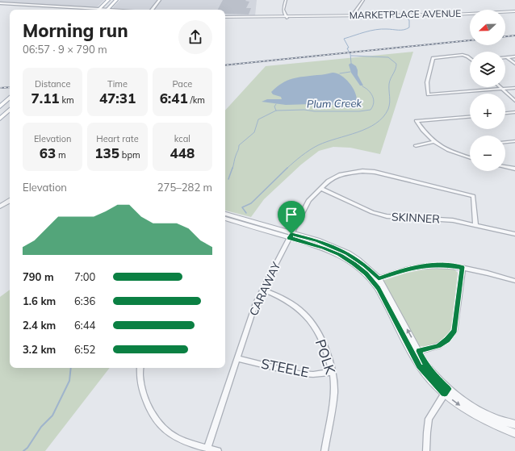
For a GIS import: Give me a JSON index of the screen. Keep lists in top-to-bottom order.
{
  "streets": {
    "street": [
      "MARKETPLACE AVENUE",
      "SKINNER",
      "CARAWAY",
      "POLK",
      "STEELE"
    ]
  },
  "crossings": [
    ["SKINNER", "CARAWAY"],
    ["CARAWAY", "POLK"],
    ["CARAWAY", "STEELE"],
    ["POLK", "STEELE"]
  ],
  "water": ["Plum Creek"],
  "north": "left",
  "page": {
    "map_buttons": ["+", "−"],
    "heading": ["Morning run", "06:57 · 9 × 790 m"],
    "stats": [
      ["Distance", "7.11 km"],
      ["Time", "47:31"],
      ["Pace", "6:41 /km"],
      ["Elevation", "63 m"],
      ["Heart rate", "135 bpm"],
      ["kcal", "448"]
    ],
    "chart": ["Elevation", "275–282 m"],
    "list": [
      {
        "name": "790 m",
        "note": "7:00"
      },
      {
        "name": "1.6 km",
        "note": "6:36"
      },
      {
        "name": "2.4 km",
        "note": "6:44"
      },
      {
        "name": "3.2 km",
        "note": "6:52"
      }
    ]
  }
}
